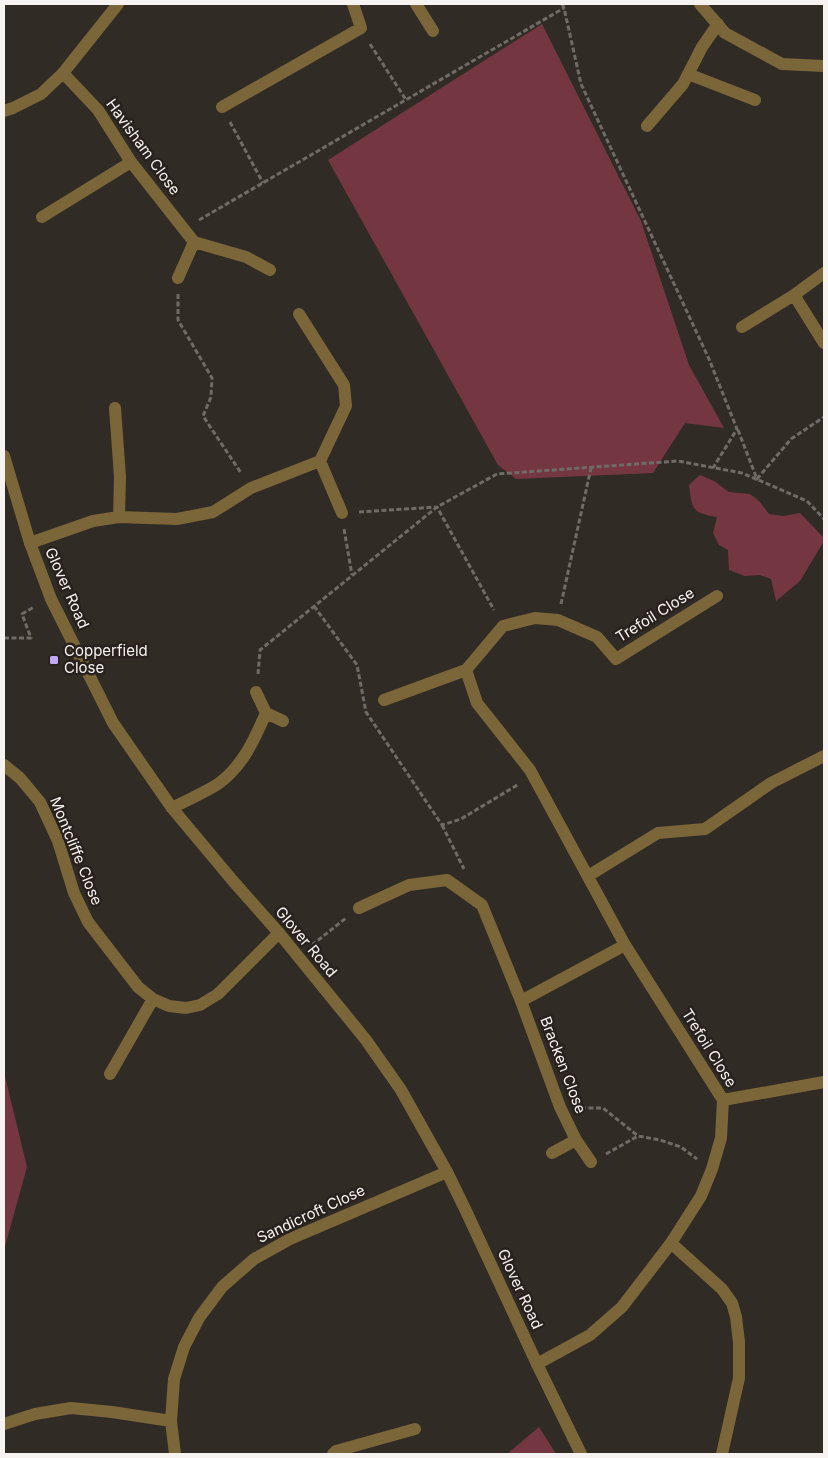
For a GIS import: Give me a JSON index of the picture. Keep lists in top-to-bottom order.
{
  "streets": {
    "street": [
      "Havisham Close",
      "Glover Road",
      "Trefoil Close",
      "Montcliffe Close",
      "Bracken Close",
      "Sandicroft Close"
    ]
  },
  "crossings": [
    ["Glover Road", "Trefoil Close"],
    ["Glover Road", "Montcliffe Close"],
    ["Glover Road", "Sandicroft Close"]
  ],
  "places": {
    "transit": ["Copperfield Close"]
  }
}
